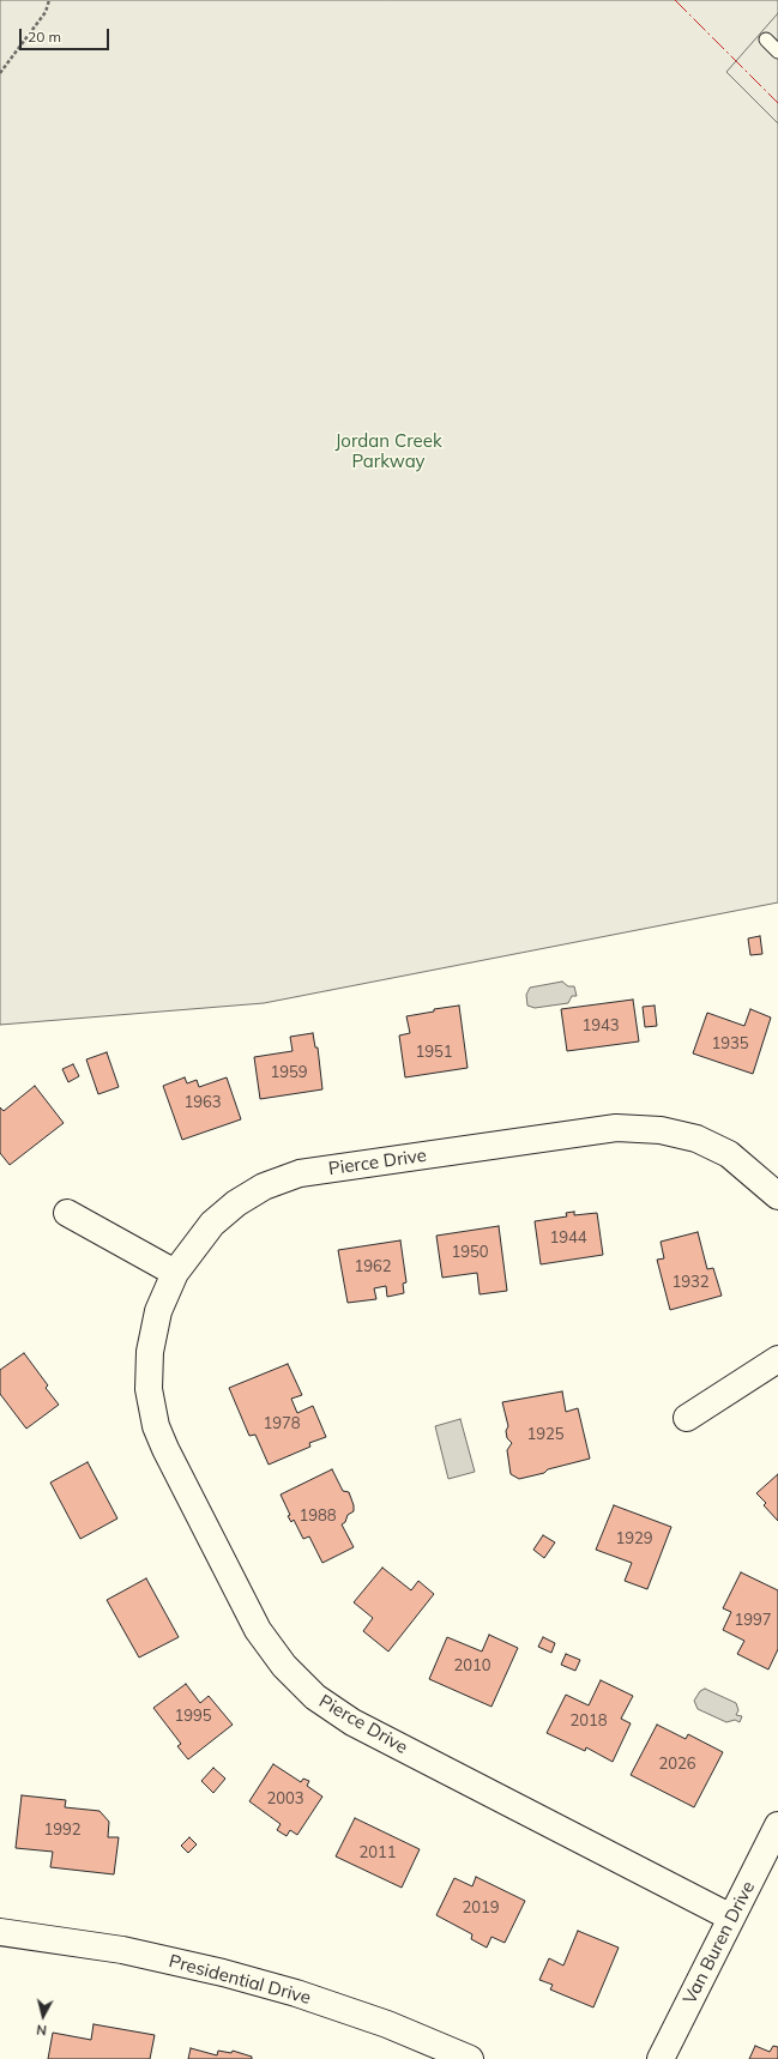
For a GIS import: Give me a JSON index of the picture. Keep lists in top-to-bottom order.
{
  "streets": {
    "street": ["Pierce Drive", "Van Buren Drive", "Presidential Drive"]
  },
  "crossings": [
    ["Pierce Drive", "Van Buren Drive"]
  ],
  "parks": ["Jordan Creek Parkway"],
  "house_numbers": [
    "1943",
    "1935",
    "1951",
    "1959",
    "1963",
    "1944",
    "1950",
    "1962",
    "1932",
    "1978",
    "1925",
    "1988",
    "1929",
    "1997",
    "2010",
    "1995",
    "2018",
    "2026",
    "2003",
    "1992",
    "2011",
    "2019"
  ],
  "scale_bar": "20 m",
  "north": "bottom"
}
